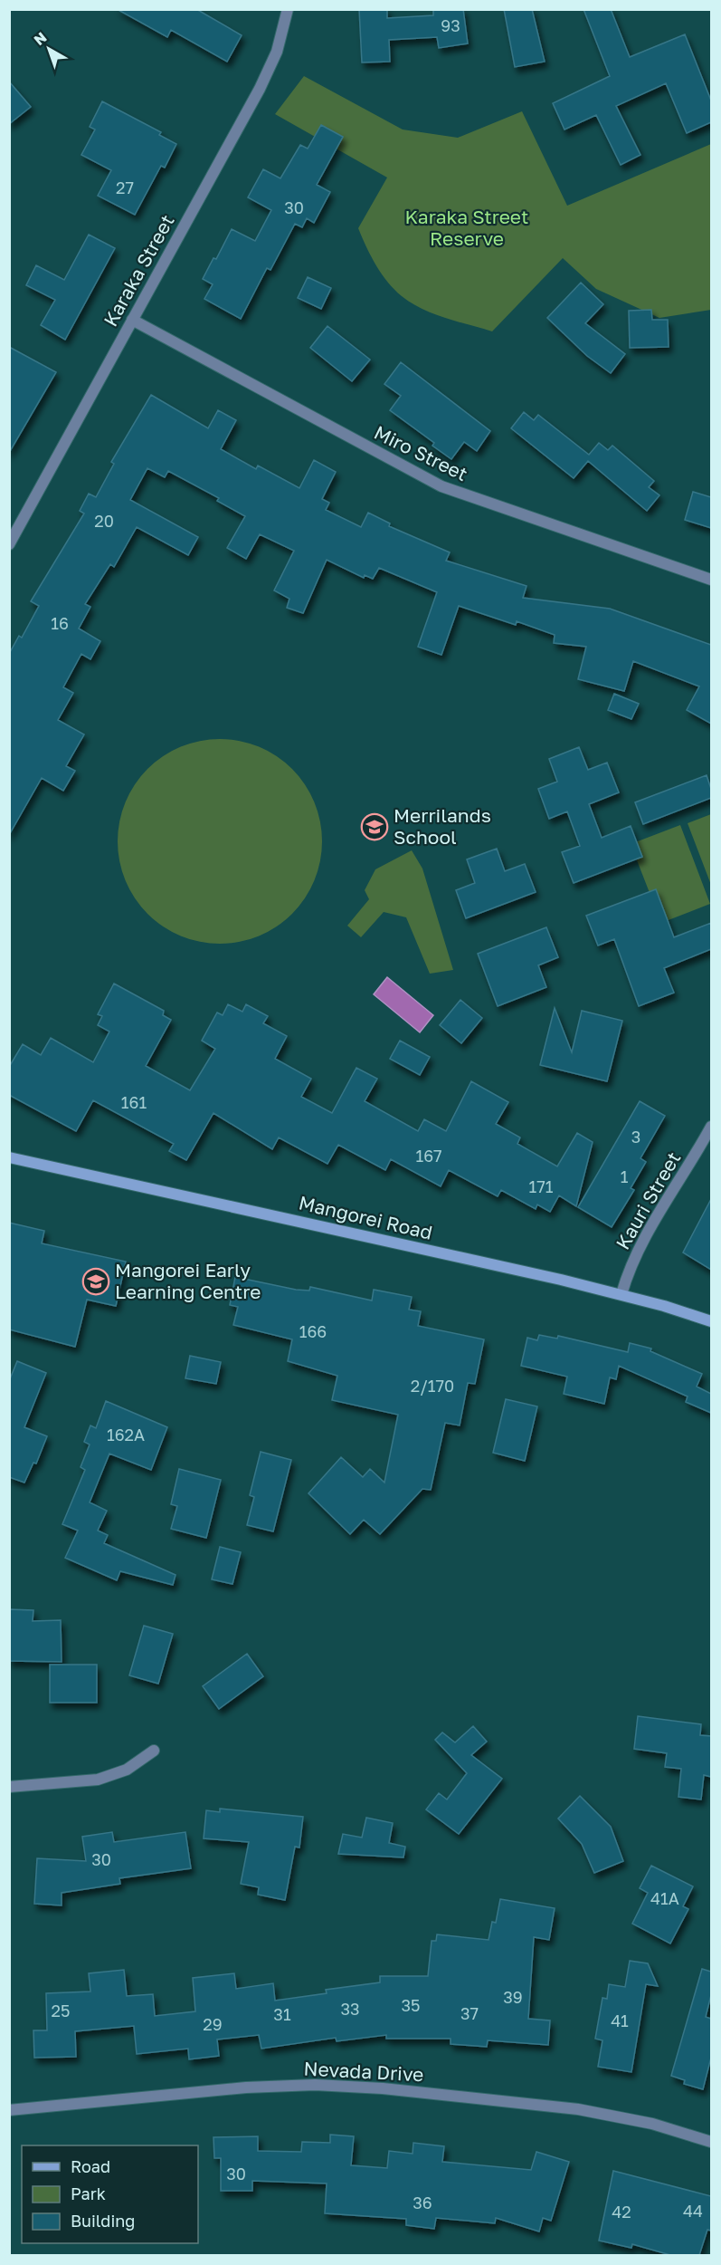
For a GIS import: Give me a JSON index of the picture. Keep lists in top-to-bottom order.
{
  "streets": {
    "main road": ["Mangorei Road"],
    "street": [
      "Karaka Street",
      "Miro Street",
      "Kauri Street",
      "Nevada Drive"
    ]
  },
  "crossings": [
    ["Karaka Street", "Miro Street"],
    ["Kauri Street", "Mangorei Road"]
  ],
  "parks": ["Karaka Street Reserve"],
  "places": {
    "school or university": ["Merrilands School", "Mangorei Early Learning Centre"]
  },
  "house_numbers": [
    "93",
    "27",
    "30",
    "20",
    "16",
    "161",
    "3",
    "167",
    "1",
    "171",
    "166",
    "2/170",
    "162A",
    "30",
    "41A",
    "39",
    "35",
    "33",
    "25",
    "37",
    "31",
    "41",
    "29",
    "30",
    "36",
    "44",
    "42"
  ],
  "legend": ["Road", "Park", "Building"],
  "north": "top left"
}
